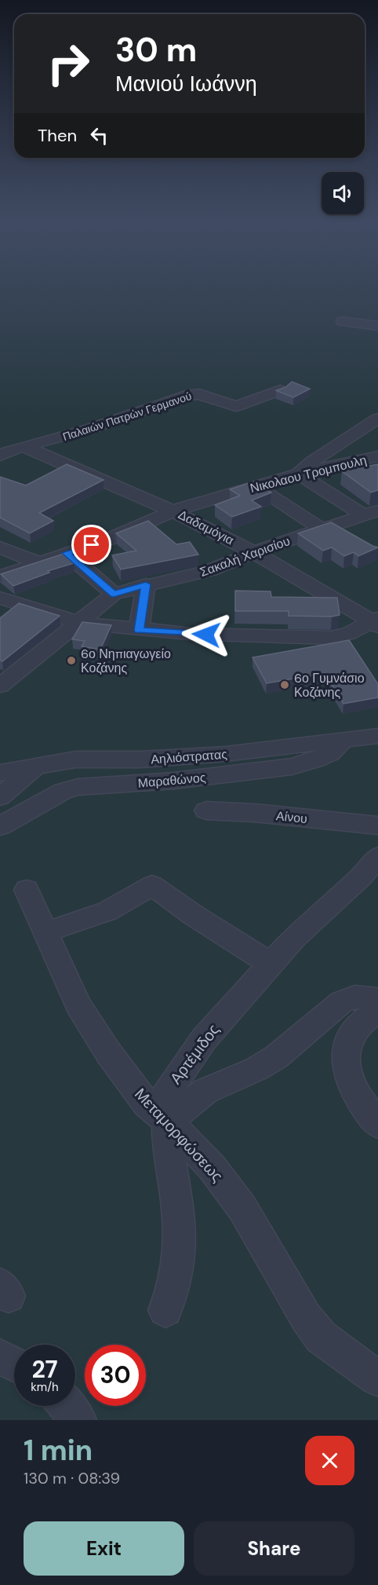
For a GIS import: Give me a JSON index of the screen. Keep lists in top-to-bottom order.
{
  "streets": {
    "street": [
      "Παλαιών Πατρών Γερμανού",
      "Νικολαου Τρομπουλη",
      "Δαδαμόγια",
      "Σακαλή Χαρισίου",
      "Αηλιόστρατας",
      "Μαραθώνος",
      "Αίνου",
      "Αρτέμιδος",
      "Μεταμορφώσεως"
    ]
  },
  "crossings": [
    ["Παλαιών Πατρών Γερμανού", "Δαδαμόγια"],
    ["Νικολαου Τρομπουλη", "Δαδαμόγια"],
    ["Δαδαμόγια", "Σακαλή Χαρισίου"],
    ["Αηλιόστρατας", "Μαραθώνος"],
    ["Αρτέμιδος", "Μεταμορφώσεως"]
  ],
  "places": ["6ο Νηπιαγωγείο Κοζάνης", "6ο Γυμνάσιο Κοζάνης"],
  "page": {
    "turn": ["30 m", "Μανιού Ιωάννη"],
    "then": "Then",
    "speed": "27 km/h",
    "limit": "30",
    "heading": ["1 min", "130 m · 08:39"],
    "buttons": ["Exit", "Share"]
  }
}
